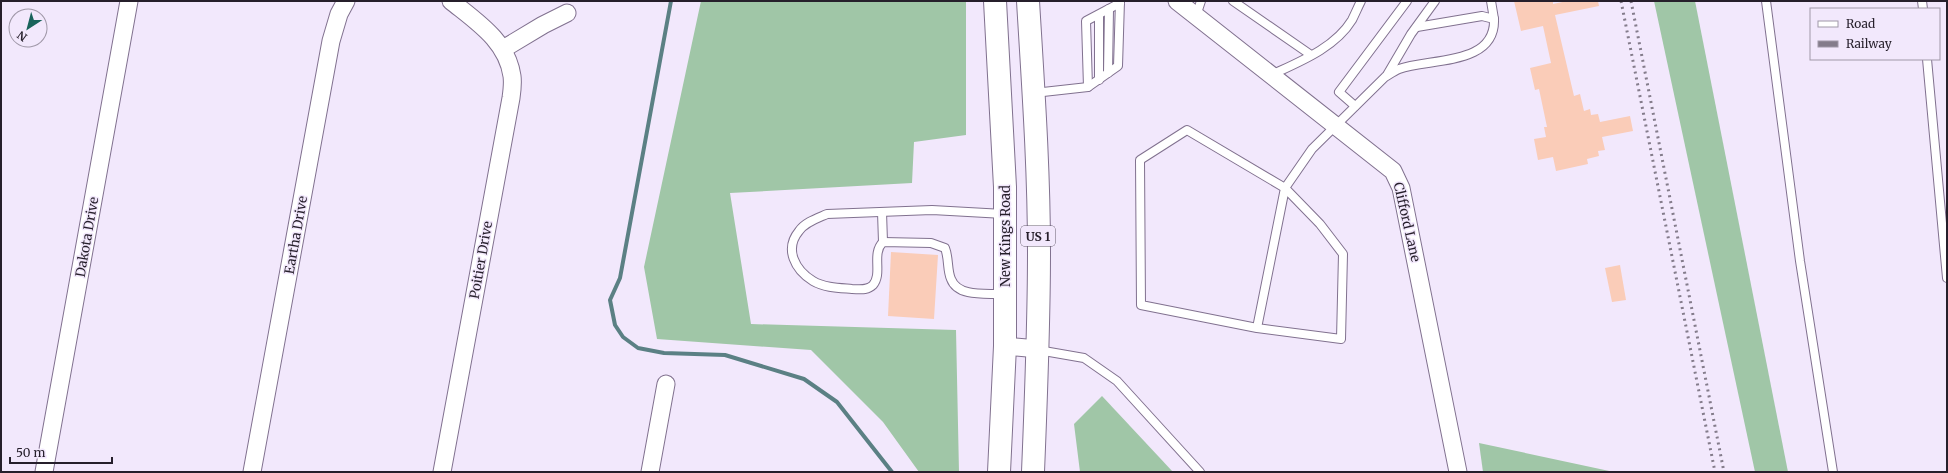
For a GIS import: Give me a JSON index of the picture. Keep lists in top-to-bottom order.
{
  "streets": {
    "highway": ["New Kings Road", "US 1"],
    "street": [
      "Clifford Lane",
      "Eartha Drive",
      "Dakota Drive",
      "Poitier Drive"
    ]
  },
  "legend": ["Road", "Railway"],
  "scale_bar": "50 m",
  "north": "bottom left"
}
